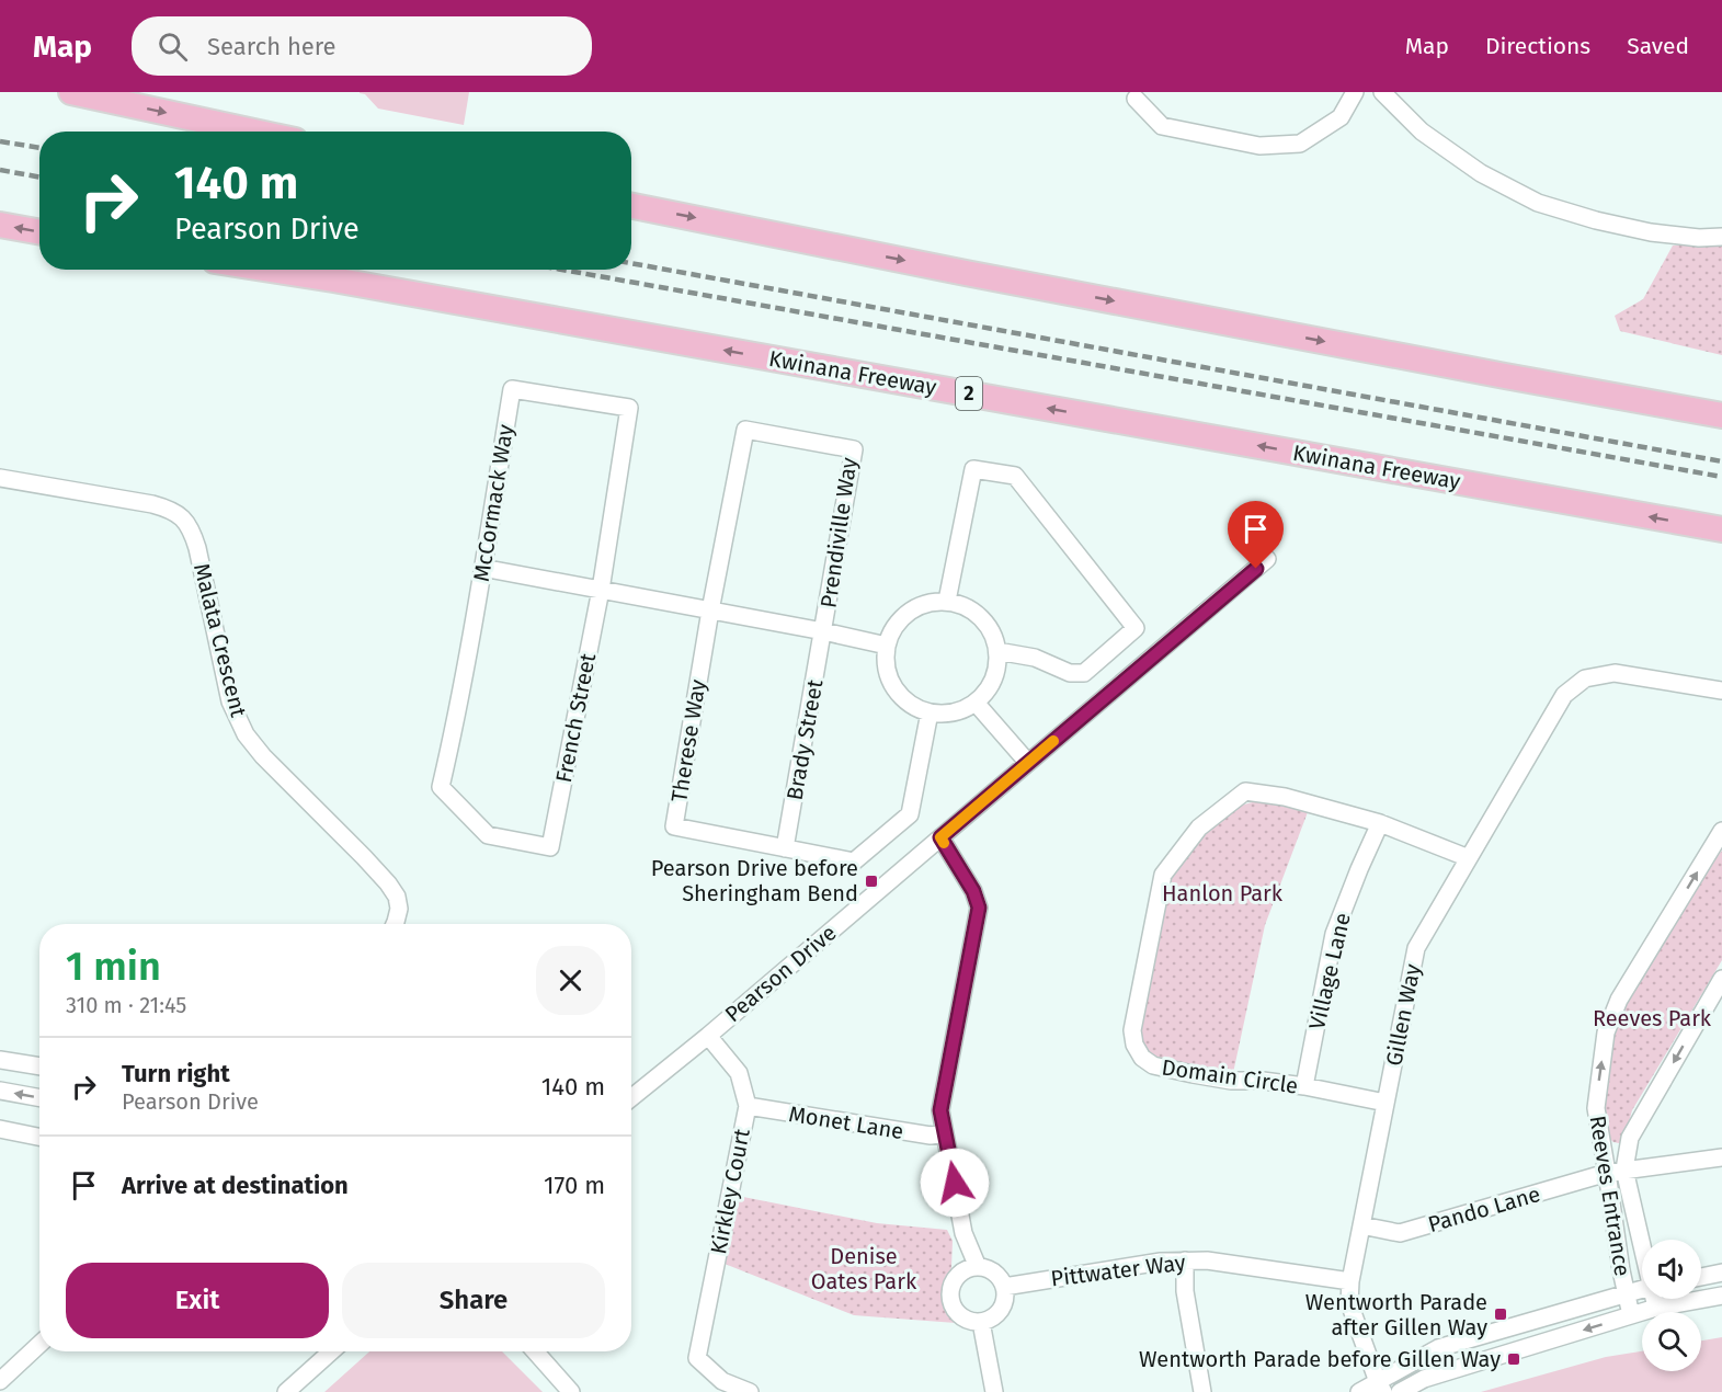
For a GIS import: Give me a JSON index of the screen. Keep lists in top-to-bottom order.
{
  "streets": {
    "highway": ["Kwinana Freeway", "2"],
    "street": [
      "McCormack Way",
      "Prendiville Way",
      "Malata Crescent",
      "French Street",
      "Brady Street",
      "Therese Way",
      "Village Lane",
      "Pearson Drive",
      "Gillen Way",
      "Domain Circle",
      "Monet Lane",
      "Kirkley Court",
      "Reeves Entrance",
      "Pando Lane",
      "Pittwater Way"
    ]
  },
  "crossings": [
    ["McCormack Way", "French Street"],
    ["Prendiville Way", "Brady Street"],
    ["Prendiville Way", "Therese Way"],
    ["Brady Street", "Therese Way"],
    ["Village Lane", "Domain Circle"],
    ["Pearson Drive", "Kirkley Court"],
    ["Gillen Way", "Domain Circle"],
    ["Gillen Way", "Pando Lane"],
    ["Gillen Way", "Pittwater Way"],
    ["Monet Lane", "Kirkley Court"],
    ["Reeves Entrance", "Pando Lane"]
  ],
  "parks": ["Hanlon Park", "Reeves Park", "Denise Oates Park"],
  "places": {
    "transit": ["Pearson Drive before Sheringham Bend", "Wentworth Parade after Gillen Way", "Wentworth Parade before Gillen Way"]
  },
  "page": {
    "header": "Map",
    "search": "Search here",
    "nav": ["Map", "Directions", "Saved"],
    "turn": ["140 m", "Pearson Drive"],
    "heading": ["1 min", "310 m · 21:45"],
    "list": [
      {
        "name": "Turn right",
        "note": "Pearson Drive",
        "value": "140 m"
      },
      {
        "name": "Arrive at destination",
        "value": "170 m"
      }
    ],
    "buttons": ["Exit", "Share"]
  }
}
